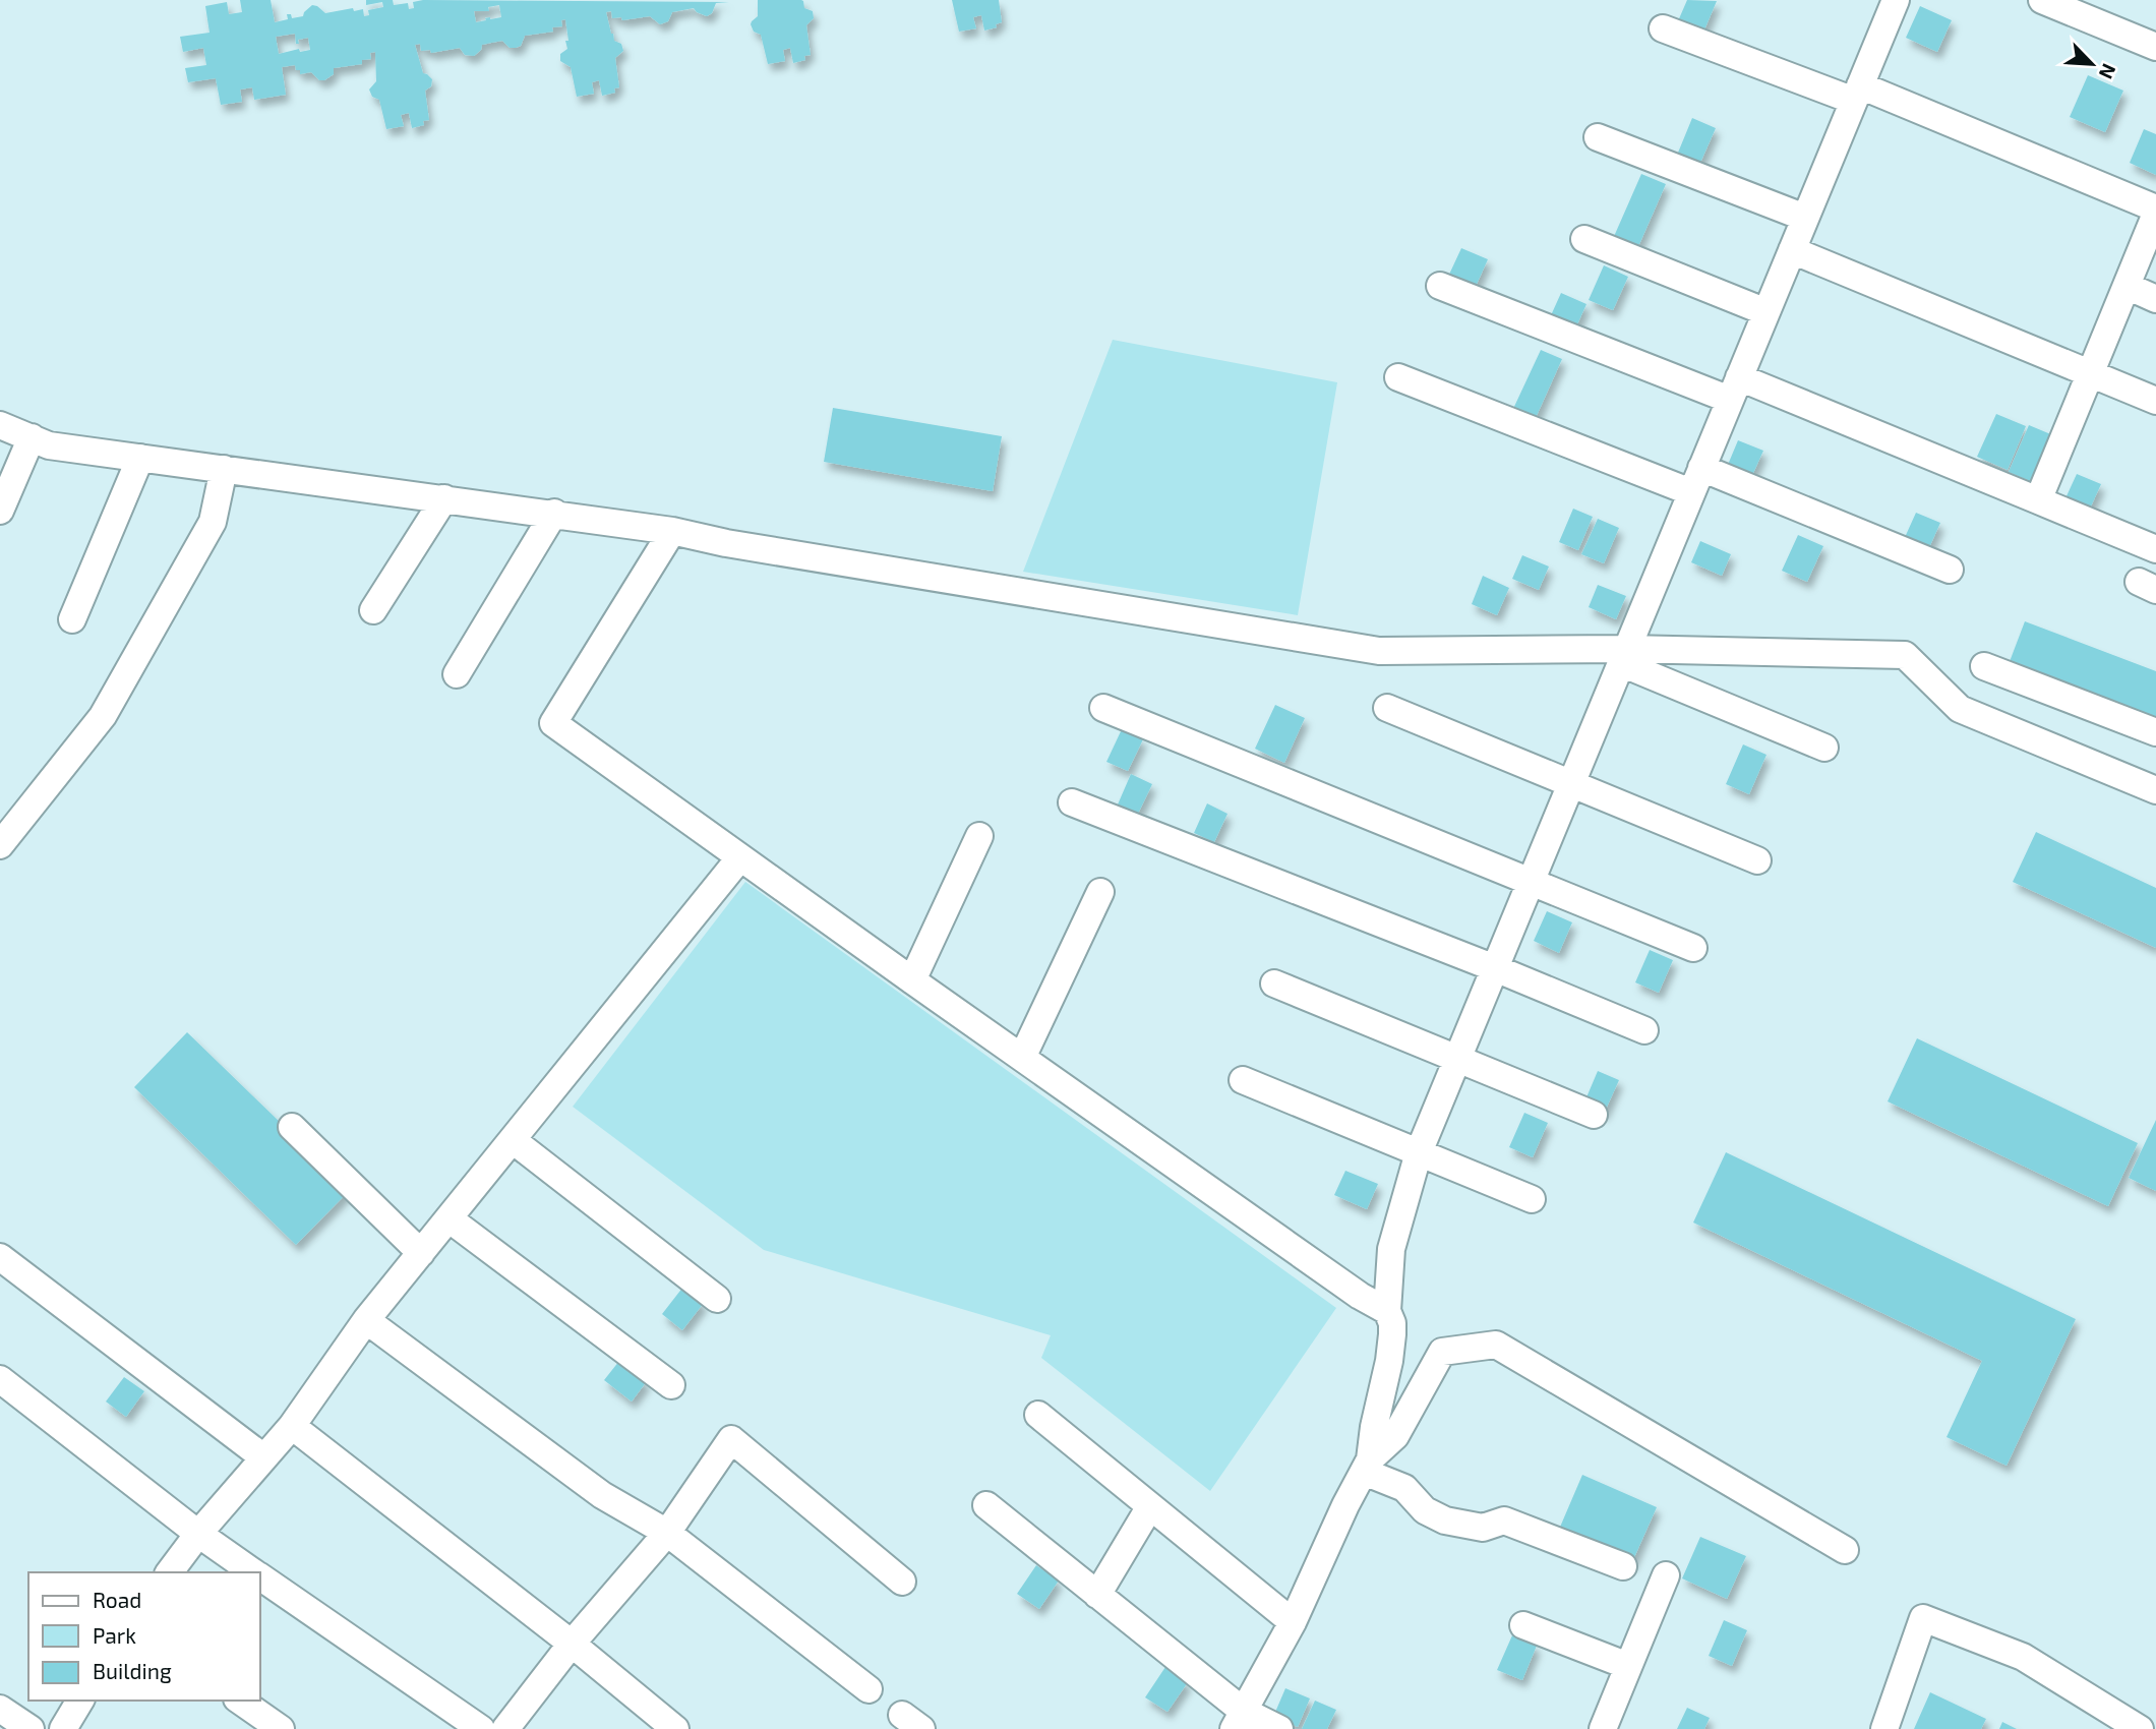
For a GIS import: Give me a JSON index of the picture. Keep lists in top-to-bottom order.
{
  "legend": ["Road", "Park", "Building"],
  "north": "bottom right"
}
